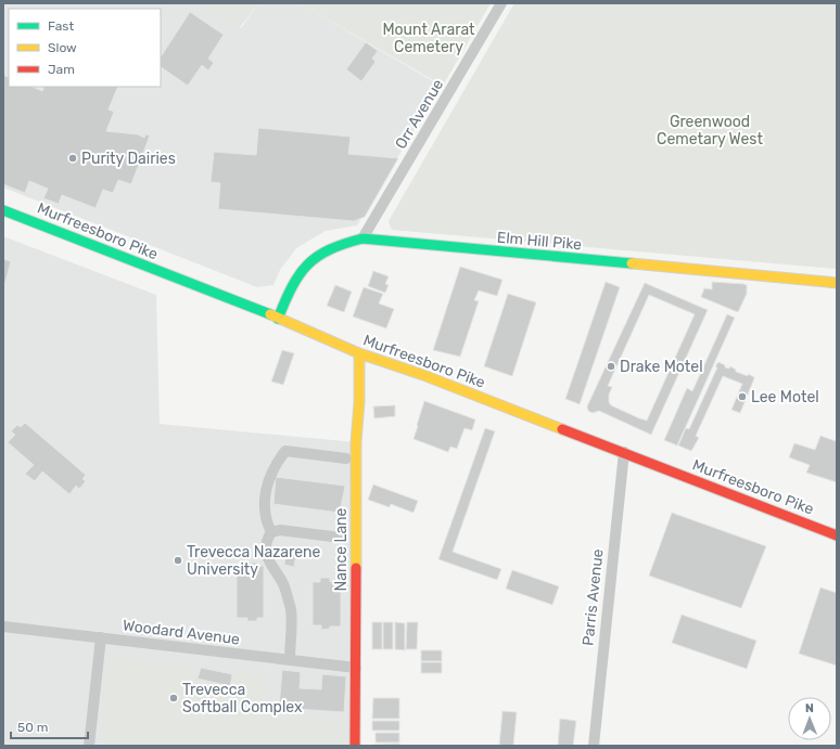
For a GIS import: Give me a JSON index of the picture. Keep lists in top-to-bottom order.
{
  "streets": {
    "main road": ["Murfreesboro Pike", "Elm Hill Pike", "Nance Lane"],
    "street": ["Orr Avenue", "Parris Avenue", "Woodard Avenue"]
  },
  "crossings": [
    ["Orr Avenue", "Elm Hill Pike"],
    ["Murfreesboro Pike", "Elm Hill Pike"],
    ["Murfreesboro Pike", "Nance Lane"],
    ["Murfreesboro Pike", "Parris Avenue"],
    ["Nance Lane", "Woodard Avenue"]
  ],
  "parks": ["Mount Ararat Cemetery", "Greenwood Cemetary West"],
  "places": [
    "Purity Dairies",
    "Drake Motel",
    "Lee Motel",
    "Trevecca Nazarene University",
    "Trevecca Softball Complex"
  ],
  "legend": ["Fast", "Slow", "Jam"],
  "scale_bar": "50 m",
  "north": "top"
}
